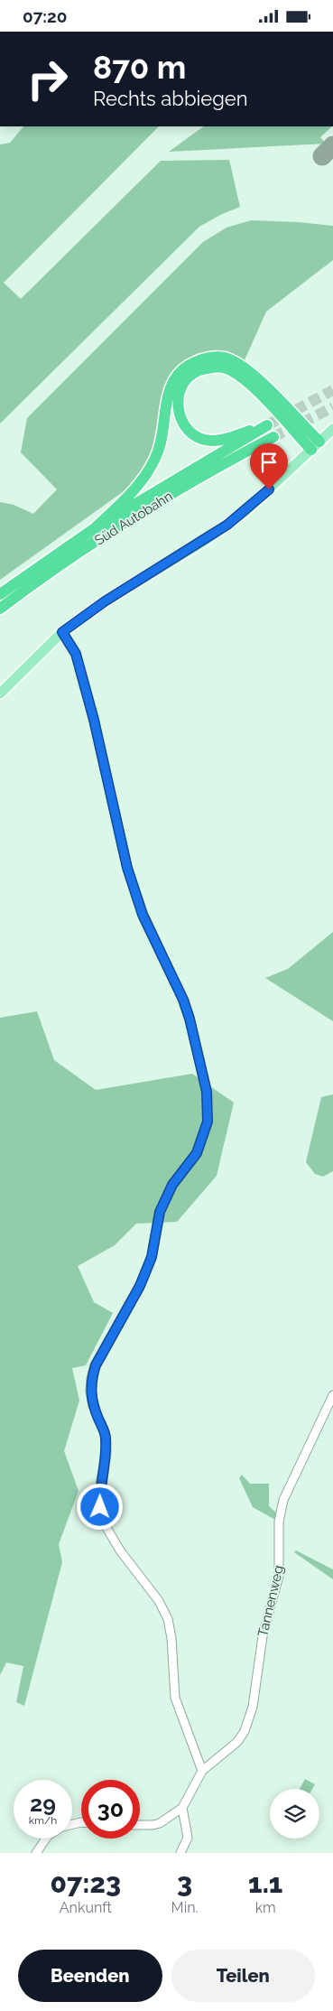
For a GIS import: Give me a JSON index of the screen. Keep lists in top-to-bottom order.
{
  "streets": {
    "highway": ["Süd Autobahn"],
    "street": ["Tannenweg"]
  },
  "page": {
    "status": "07:20",
    "turn": ["870 m", "Rechts abbiegen"],
    "speed": "29 km/h",
    "limit": "30",
    "eta": [
      "07:23",
      "Ankunft",
      "3",
      "Min.",
      "1.1",
      "km"
    ],
    "buttons": ["Beenden", "Teilen"]
  }
}
